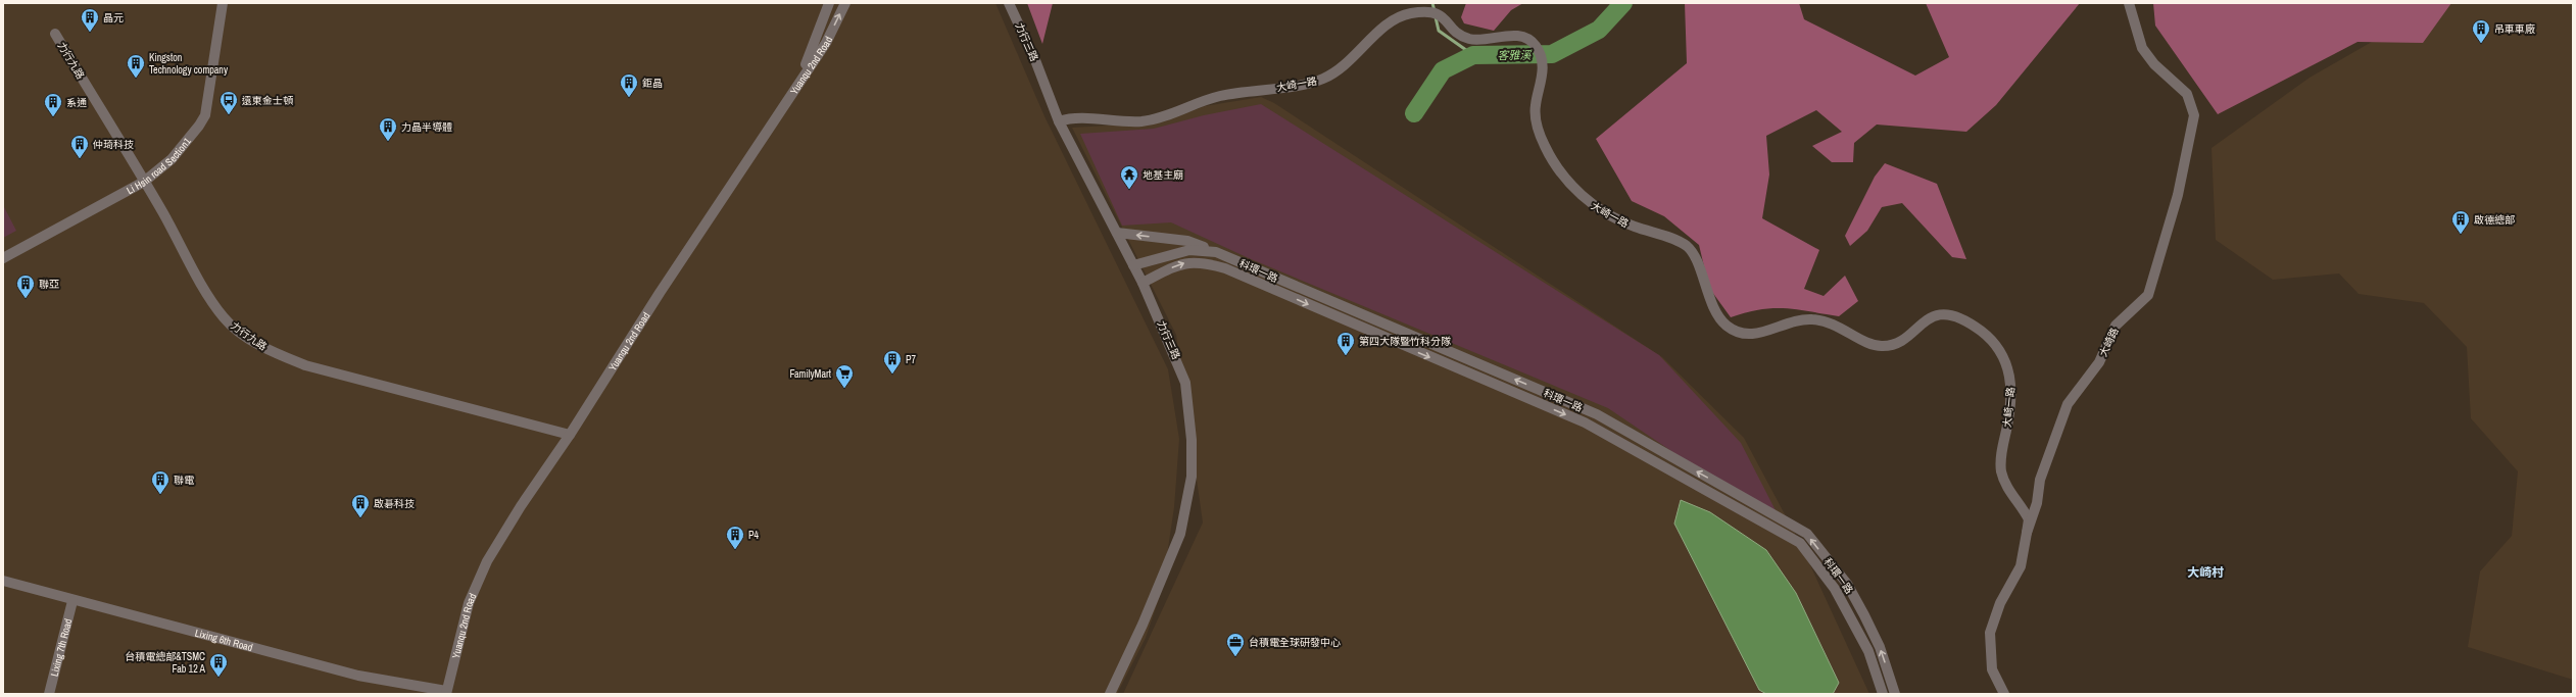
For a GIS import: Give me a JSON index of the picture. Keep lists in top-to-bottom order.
{
  "streets": {
    "street": [
      "力行三路",
      "力行九路",
      "Yuanqu 2nd Road",
      "大崎一路",
      "Li Hsin road Section1",
      "科環一路",
      "大崎路",
      "Lixing 6th Road",
      "Lixing 7th Road"
    ]
  },
  "crossings": [
    ["力行三路", "大崎一路"],
    ["力行三路", "科環一路"],
    ["力行九路", "Yuanqu 2nd Road"],
    ["力行九路", "Li Hsin road Section1"],
    ["Yuanqu 2nd Road", "Lixing 6th Road"],
    ["大崎一路", "大崎路"],
    ["Lixing 6th Road", "Lixing 7th Road"]
  ],
  "districts": ["大崎村"],
  "water": ["客雅溪"],
  "places": {
    "building": [
      "晶元",
      "吊車車廠",
      "Kingston Technology company",
      "鉅晶",
      "系通",
      "力晶半導體",
      "仲琦科技",
      "啟德總部",
      "聯亞",
      "第四大隊暨竹科分隊",
      "P7",
      "聯電",
      "啟碁科技",
      "P4",
      "台積電總部&TSMC Fab 12 A"
    ],
    "bus stop": ["遠東金士頓"],
    "temple": ["地基主廟"],
    "supermarket": ["FamilyMart"],
    "office": ["台積電全球研發中心"]
  }
}
